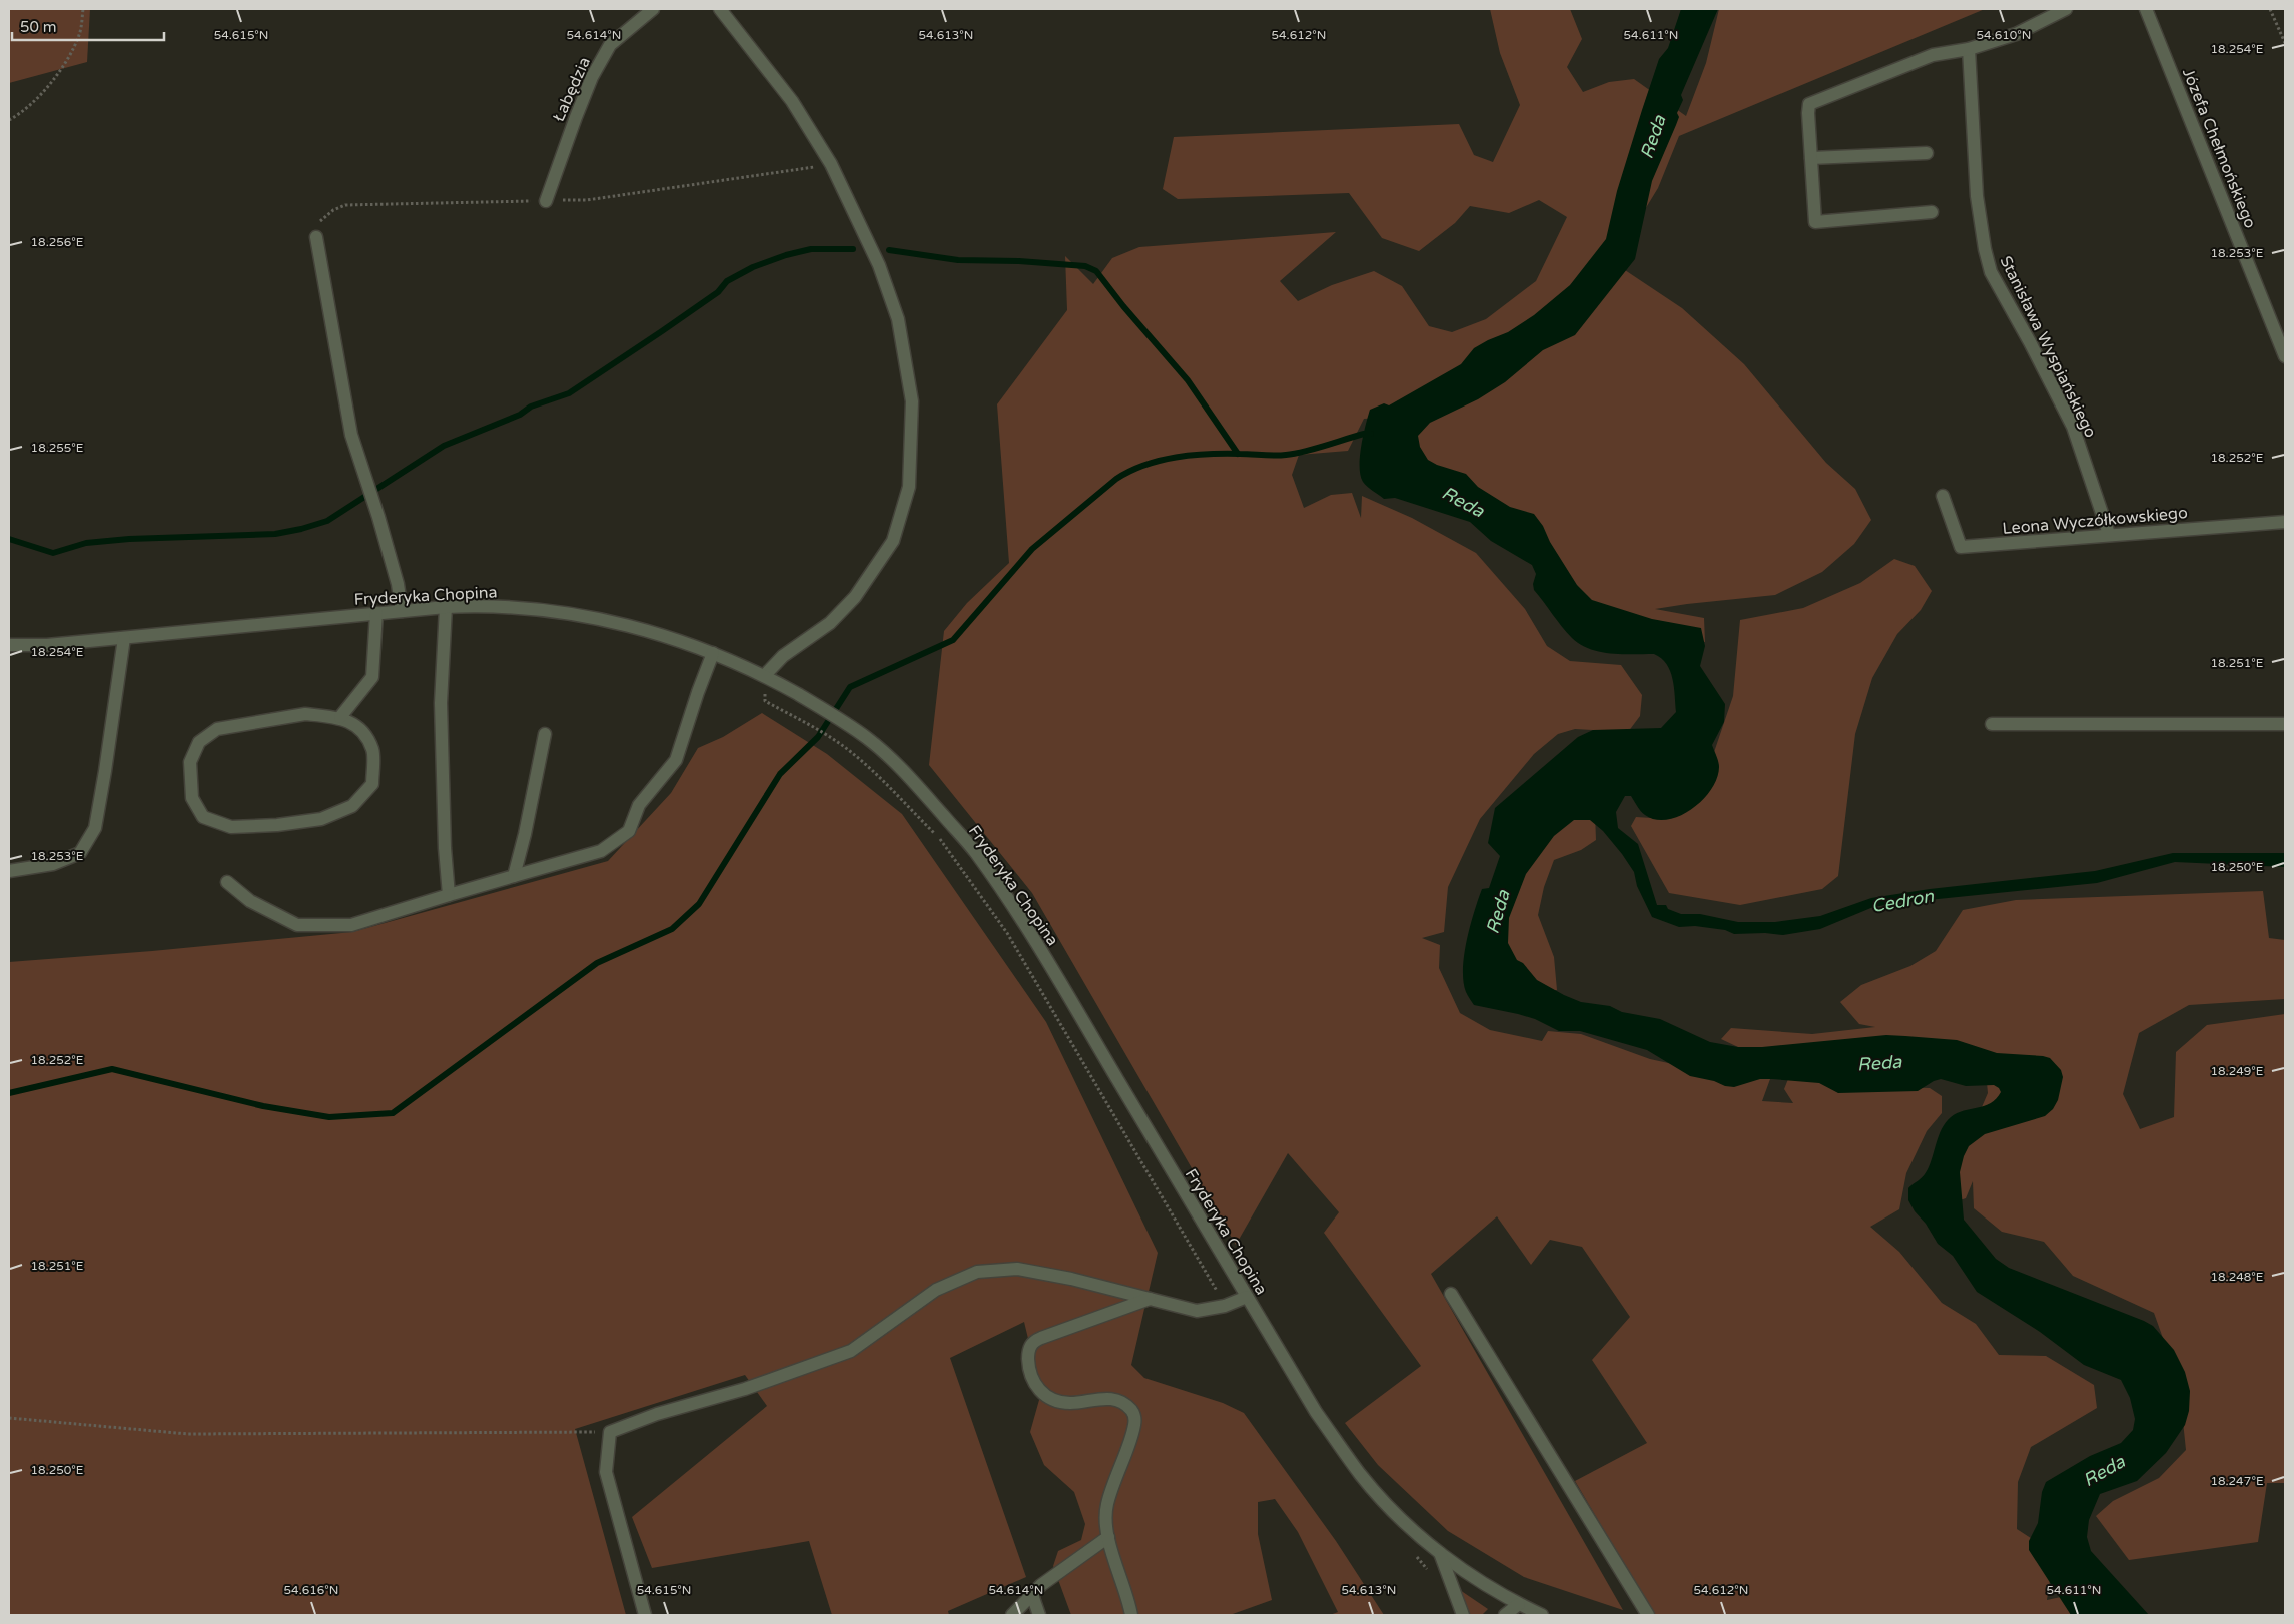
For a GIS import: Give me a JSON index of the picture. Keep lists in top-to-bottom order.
{
  "streets": {
    "street": [
      "Łabędzia",
      "Józefa Chełmońskiego",
      "Stanisława Wyspiańskiego",
      "Leona Wyczółkowskiego",
      "Fryderyka Chopina"
    ]
  },
  "crossings": [
    ["Stanisława Wyspiańskiego", "Leona Wyczółkowskiego"]
  ],
  "water": ["Reda", "Cedron"],
  "scale_bar": "50 m",
  "coordinates": [
    "54.615°N",
    "54.614°N",
    "54.613°N",
    "54.612°N",
    "54.611°N",
    "54.610°N",
    "18.254°E",
    "18.256°E",
    "18.253°E",
    "18.255°E",
    "18.252°E",
    "18.251°E",
    "18.250°E",
    "18.249°E",
    "18.248°E",
    "18.247°E",
    "54.616°N"
  ]
}
